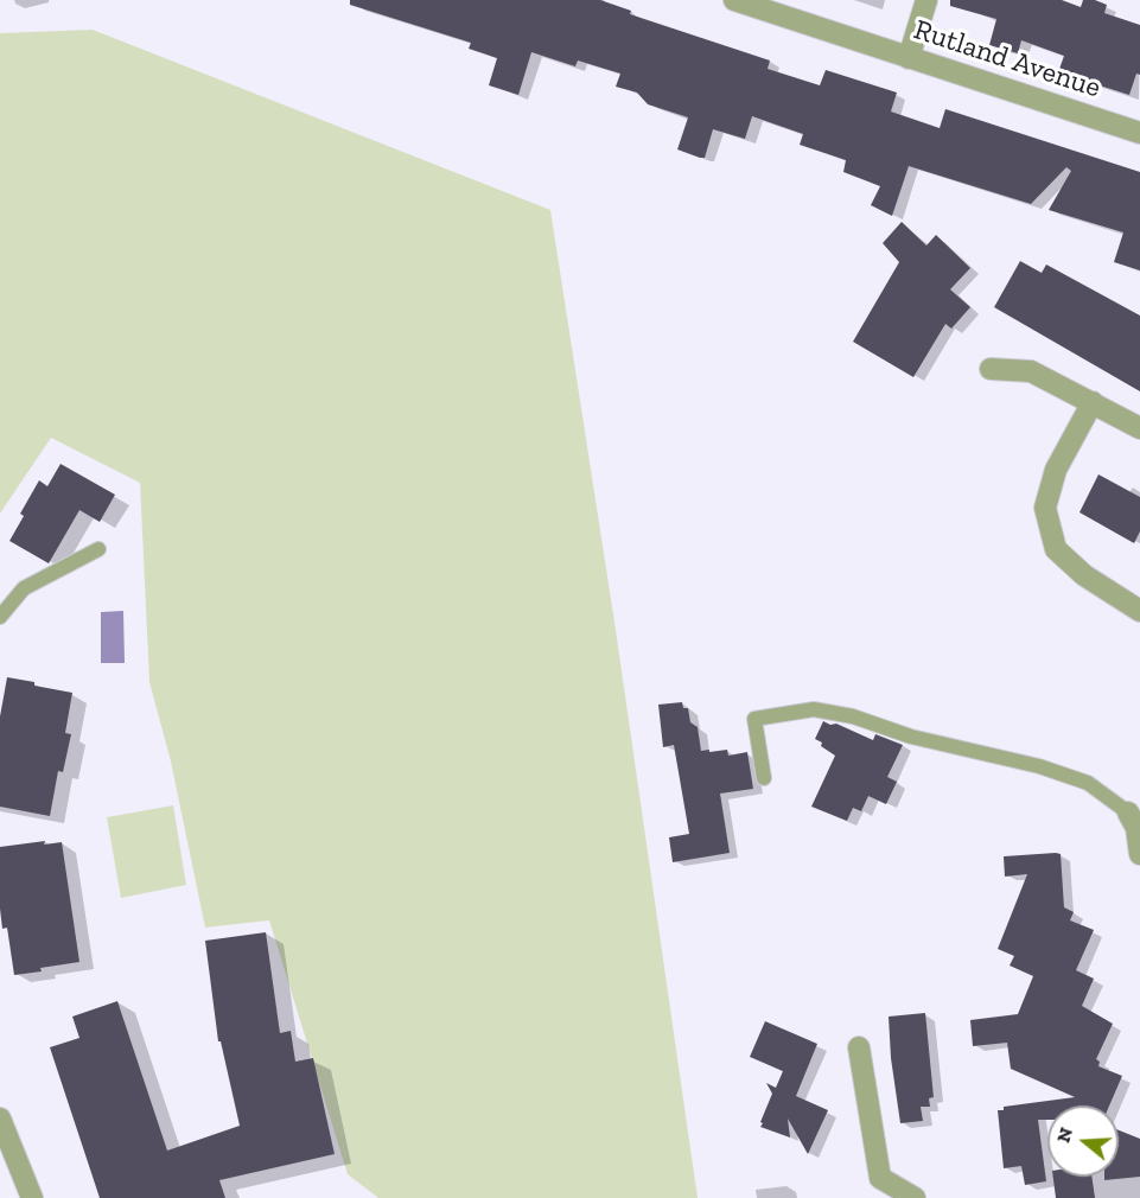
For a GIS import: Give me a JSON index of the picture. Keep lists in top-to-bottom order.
{
  "streets": {
    "street": ["Rutland Avenue"]
  },
  "north": "left"
}
